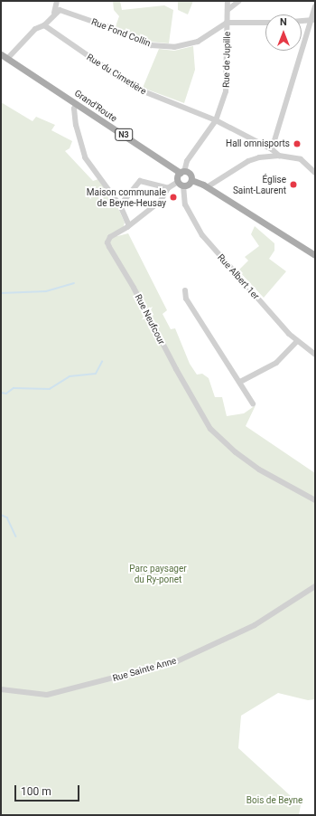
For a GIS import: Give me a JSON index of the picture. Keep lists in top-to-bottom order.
{
  "streets": {
    "main road": ["Grand'Route", "N3"],
    "street": [
      "Rue Fond Collin",
      "Rue de Jupille",
      "Rue du Cimetière",
      "Rue Albert 1er",
      "Rue Neufcour",
      "Rue Sainte Anne"
    ]
  },
  "crossings": [
    ["Rue Fond Collin", "Rue de Jupille"],
    ["Rue de Jupille", "Rue du Cimetière"],
    ["Rue de Jupille", "Grand'Route"]
  ],
  "parks": ["Parc paysager du Ry-ponet", "Bois de Beyne"],
  "places": ["Hall omnisports", "Église Saint-Laurent", "Maison communale de Beyne-Heusay"],
  "scale_bar": "100 m",
  "north": "top"
}
